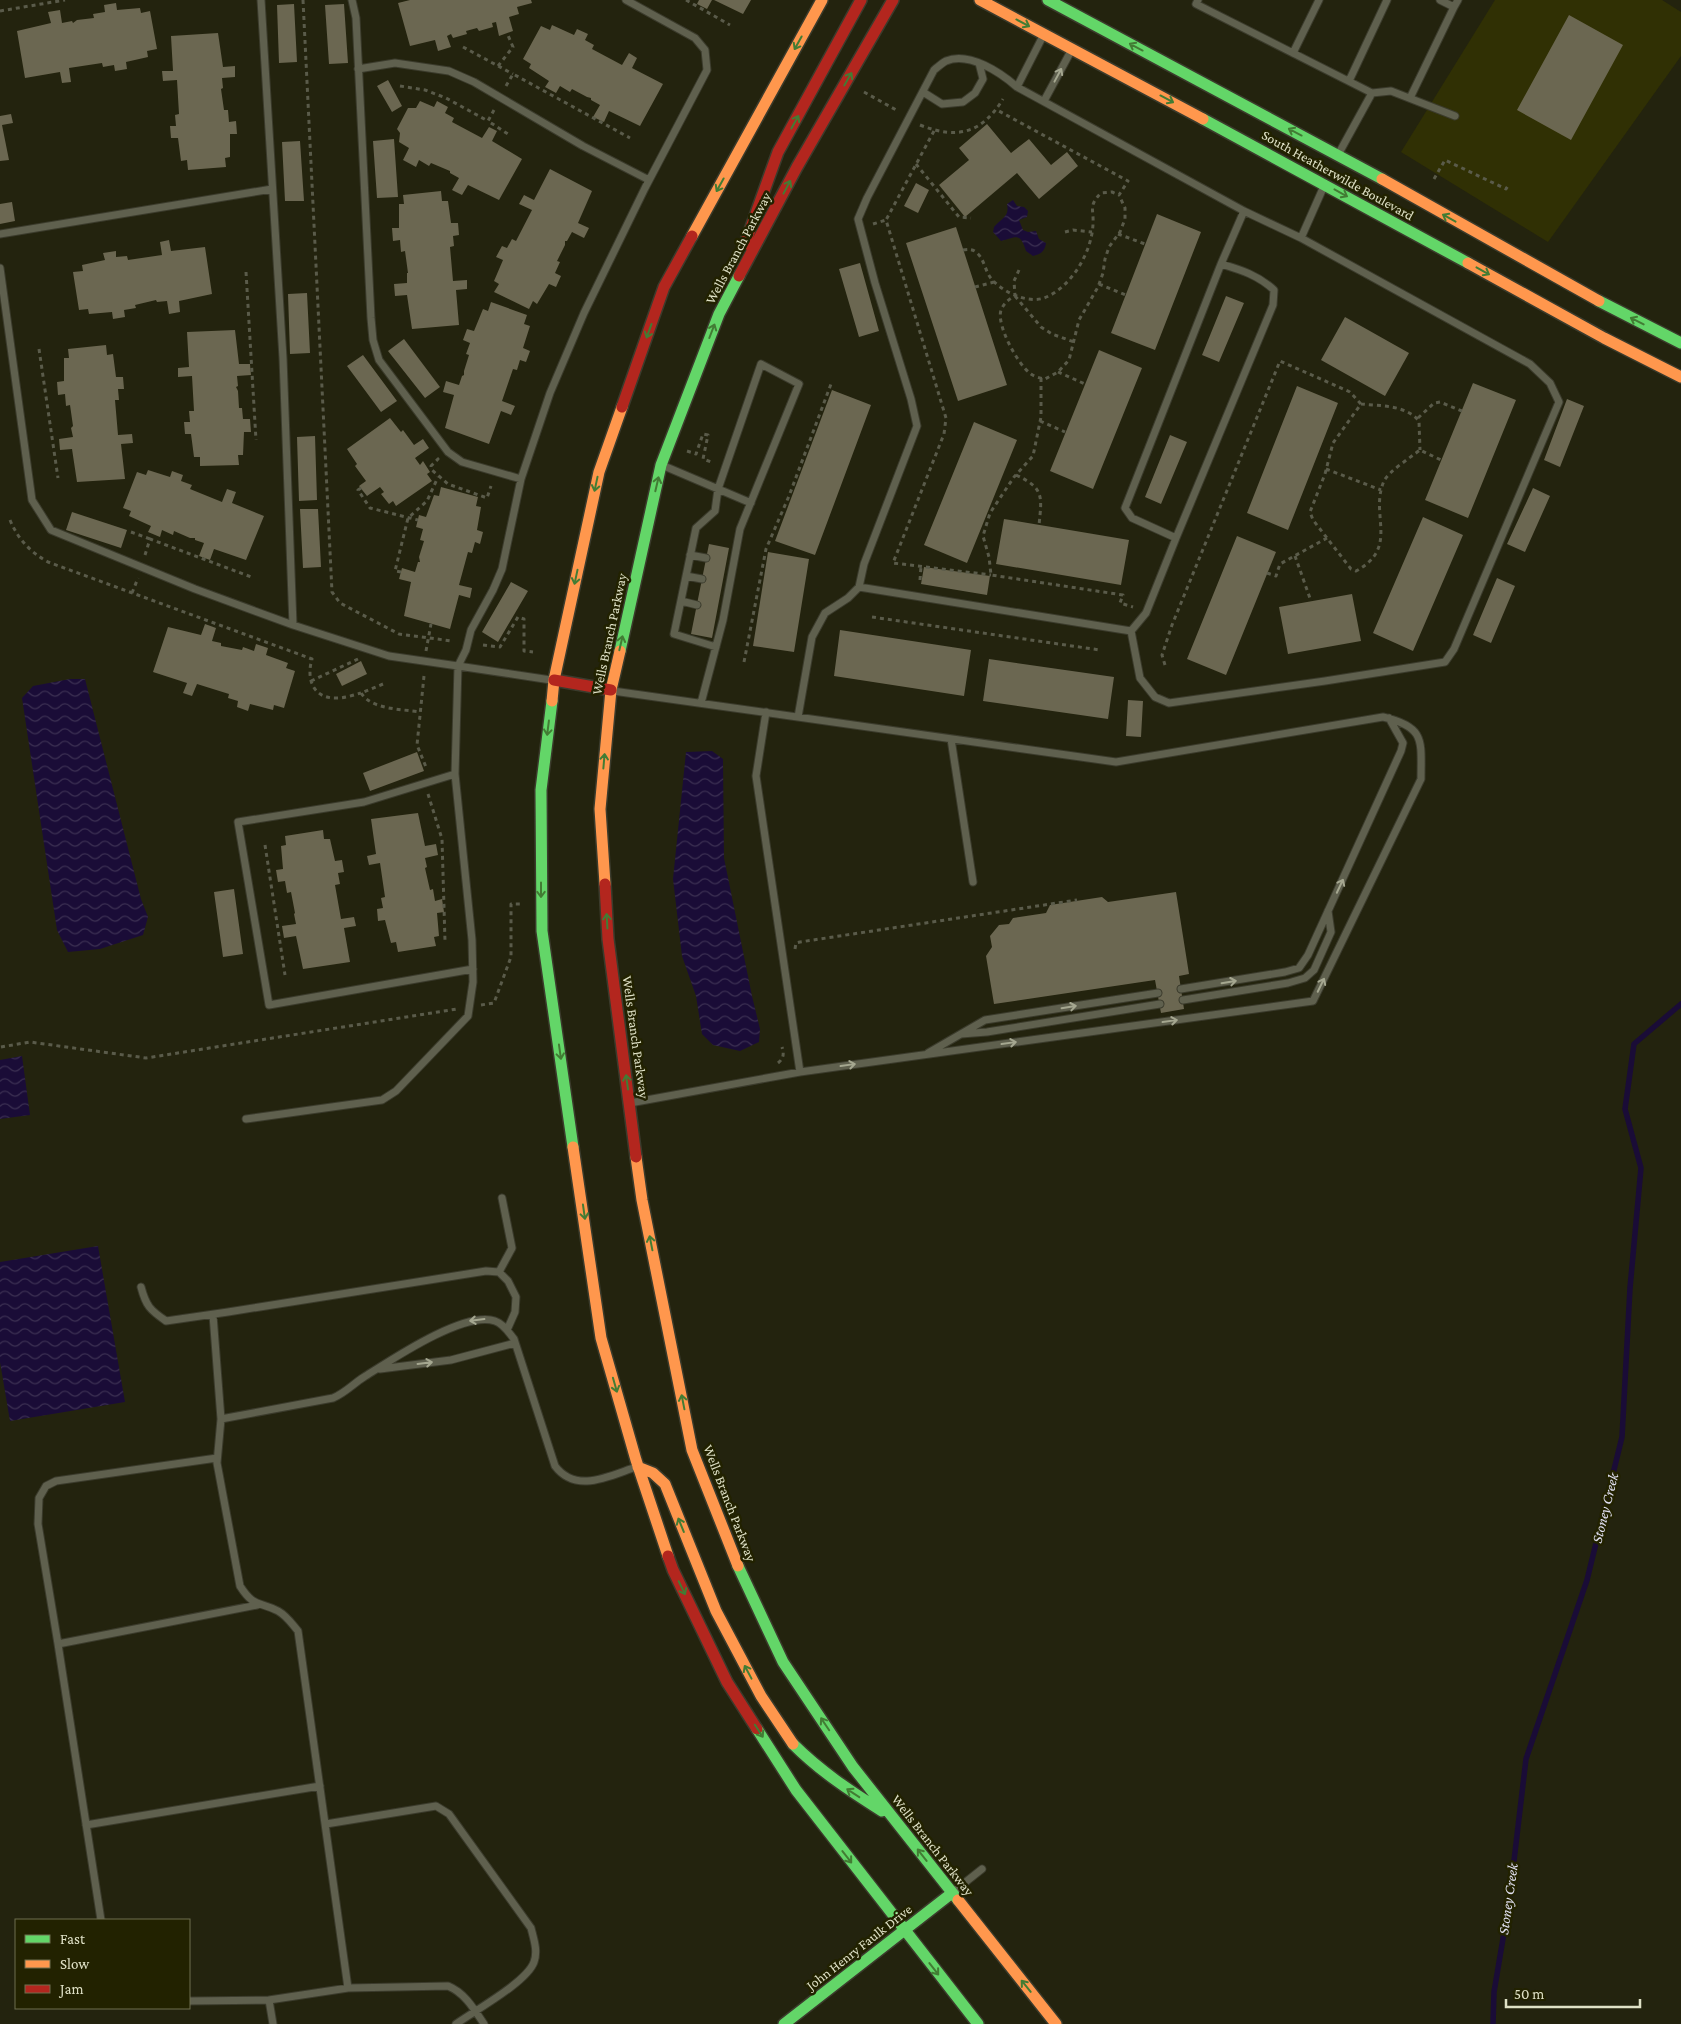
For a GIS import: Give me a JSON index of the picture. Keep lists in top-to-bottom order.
{
  "streets": {
    "main road": ["South Heatherwilde Boulevard", "Wells Branch Parkway", "John Henry Faulk Drive"]
  },
  "crossings": [
    ["Wells Branch Parkway", "John Henry Faulk Drive"]
  ],
  "water": ["Stoney Creek"],
  "legend": ["Fast", "Slow", "Jam"],
  "scale_bar": "50 m"
}
